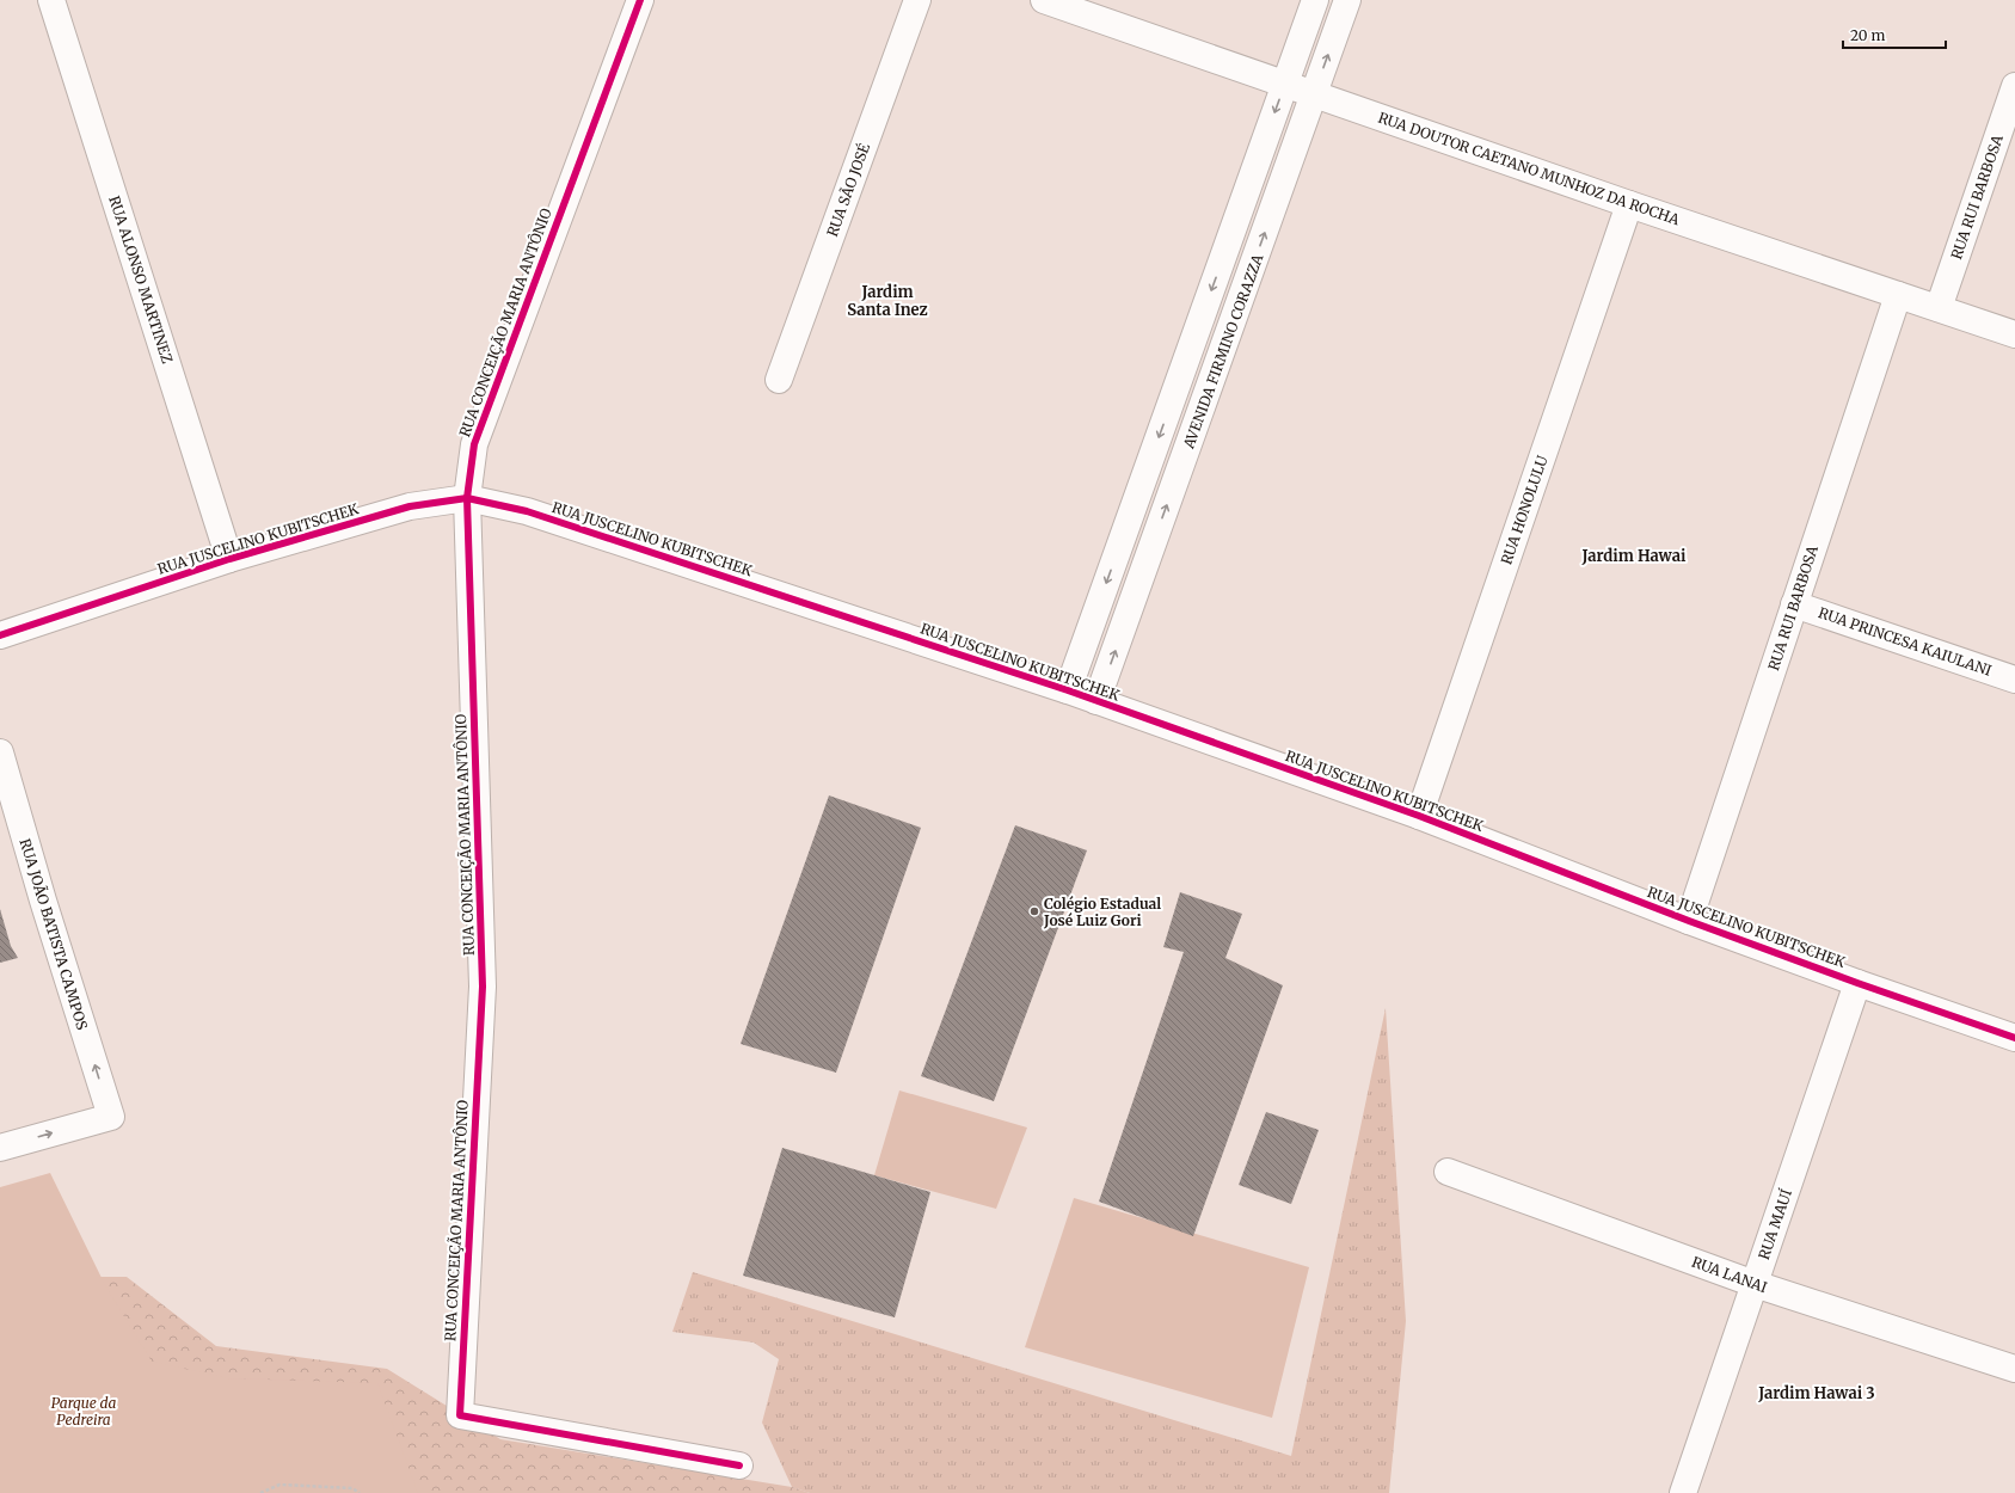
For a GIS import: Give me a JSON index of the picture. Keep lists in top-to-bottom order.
{
  "streets": {
    "street": [
      "RUA DOUTOR CAETANO MUNHOZ DA ROCHA",
      "RUA SÃO JOSÉ",
      "RUA RUI BARBOSA",
      "RUA ALONSO MARTINEZ",
      "RUA CONCEIÇÃO MARIA ANTÔNIO",
      "AVENIDA FIRMINO CORAZZA",
      "RUA HONOLULU",
      "RUA JUSCELINO KUBITSCHEK",
      "RUA PRINCESA KAIULANI",
      "RUA JOÃO BATISTA CAMPOS",
      "RUA MAUÍ",
      "RUA LANAI"
    ]
  },
  "crossings": [
    ["RUA DOUTOR CAETANO MUNHOZ DA ROCHA", "RUA RUI BARBOSA"],
    ["RUA DOUTOR CAETANO MUNHOZ DA ROCHA", "AVENIDA FIRMINO CORAZZA"],
    ["RUA DOUTOR CAETANO MUNHOZ DA ROCHA", "RUA HONOLULU"],
    ["RUA RUI BARBOSA", "RUA JUSCELINO KUBITSCHEK"],
    ["RUA RUI BARBOSA", "RUA PRINCESA KAIULANI"],
    ["RUA ALONSO MARTINEZ", "RUA JUSCELINO KUBITSCHEK"],
    ["RUA CONCEIÇÃO MARIA ANTÔNIO", "RUA JUSCELINO KUBITSCHEK"],
    ["AVENIDA FIRMINO CORAZZA", "RUA JUSCELINO KUBITSCHEK"],
    ["RUA HONOLULU", "RUA JUSCELINO KUBITSCHEK"],
    ["RUA JUSCELINO KUBITSCHEK", "RUA MAUÍ"],
    ["RUA MAUÍ", "RUA LANAI"]
  ],
  "districts": ["Jardim Santa Inez", "Jardim Hawai", "Jardim Hawai 3"],
  "parks": ["Parque da Pedreira"],
  "places": ["Colégio Estadual José Luiz Gori"],
  "scale_bar": "20 m"
}
